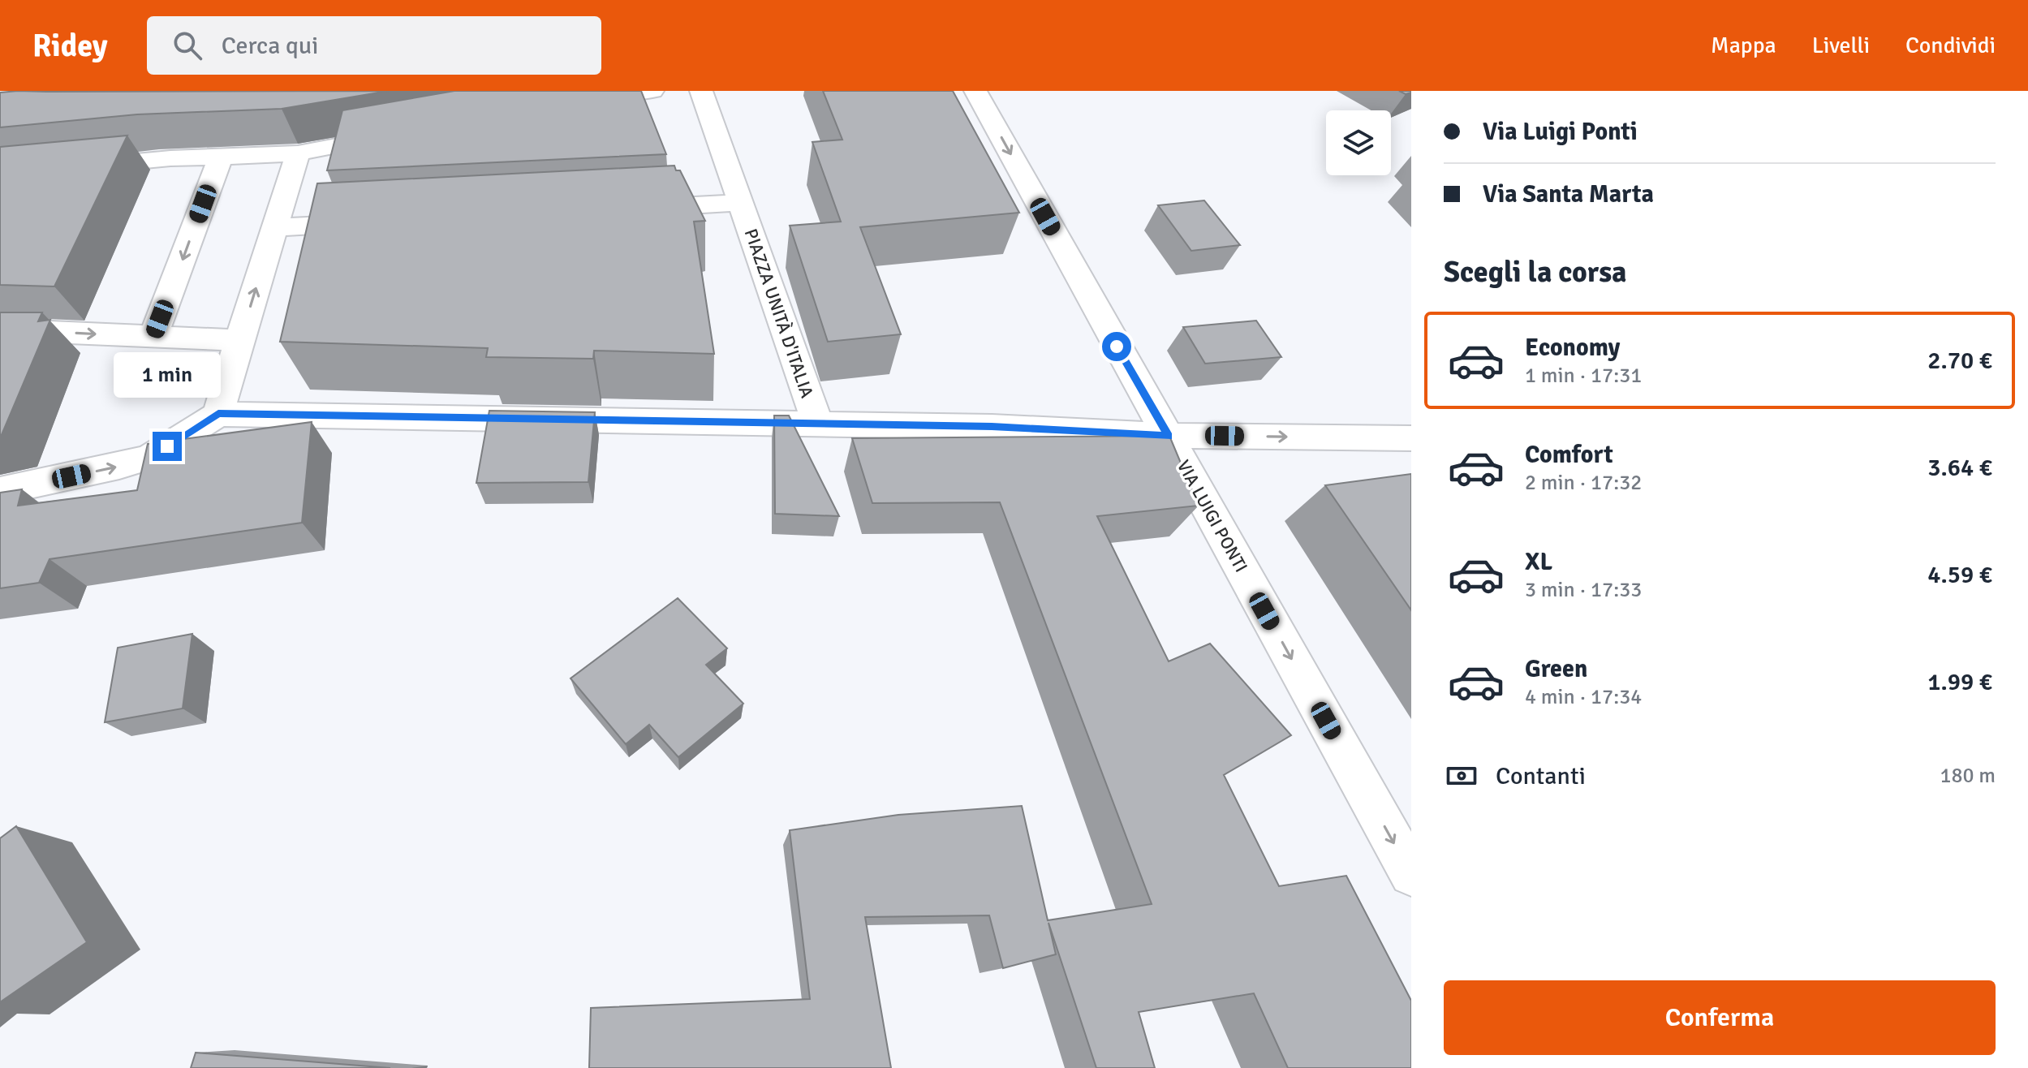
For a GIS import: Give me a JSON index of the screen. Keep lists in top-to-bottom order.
{
  "streets": {
    "street": ["PIAZZA UNITÀ D'ITALIA", "VIA LUIGI PONTI"]
  },
  "one_way": ["VIA LUIGI PONTI"],
  "page": {
    "header": "Ridey",
    "search": "Cerca qui",
    "nav": ["Mappa", "Livelli", "Condividi"],
    "banner": ["Via Luigi Ponti", "Via Santa Marta"],
    "heading": "Scegli la corsa",
    "list": [
      {
        "name": "Economy",
        "note": "1 min · 17:31",
        "value": "2.70 €"
      },
      {
        "name": "Comfort",
        "note": "2 min · 17:32",
        "value": "3.64 €"
      },
      {
        "name": "XL",
        "note": "3 min · 17:33",
        "value": "4.59 €"
      },
      {
        "name": "Green",
        "note": "4 min · 17:34",
        "value": "1.99 €"
      }
    ],
    "bubble": "1 min",
    "pay": ["Contanti", "180 m"],
    "buttons": "Conferma"
  }
}
